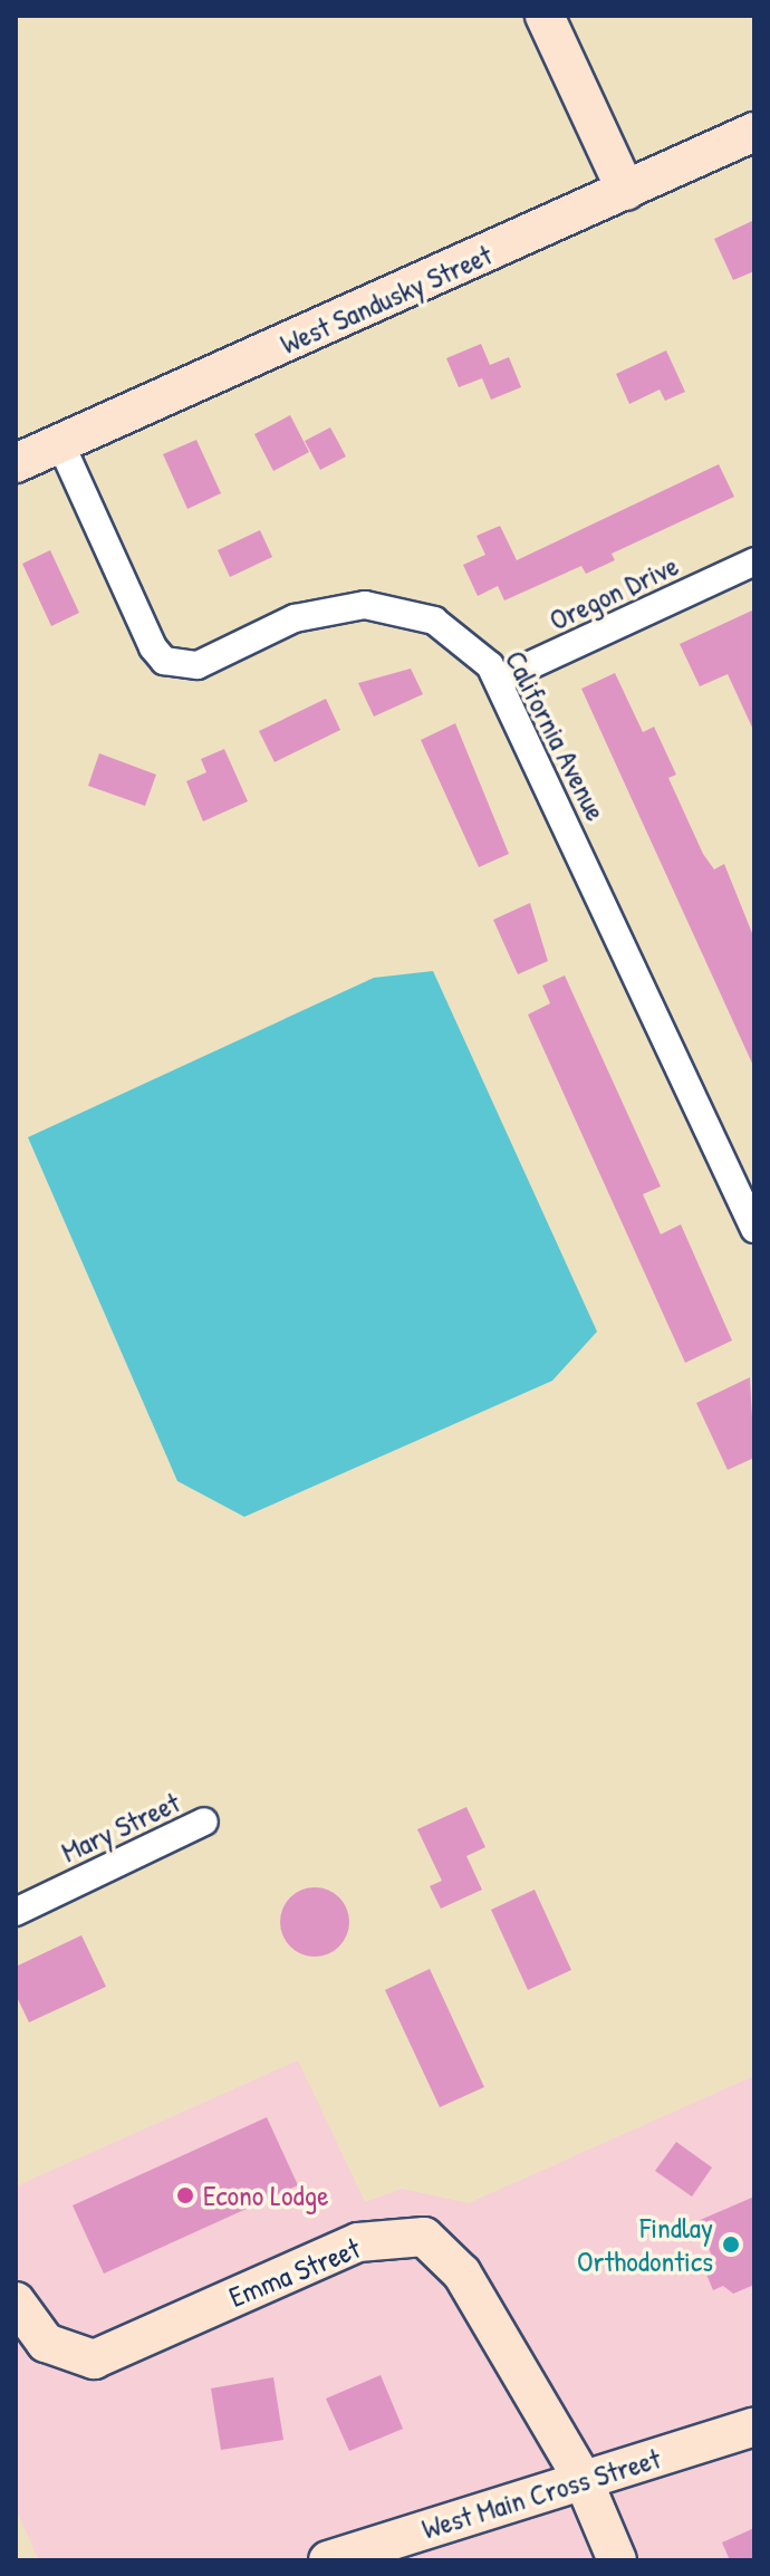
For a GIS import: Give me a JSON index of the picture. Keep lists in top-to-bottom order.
{
  "streets": {
    "street": [
      "West Sandusky Street",
      "Oregon Drive",
      "California Avenue",
      "Mary Street",
      "Emma Street",
      "West Main Cross Street"
    ]
  },
  "crossings": [
    ["West Sandusky Street", "California Avenue"],
    ["Oregon Drive", "California Avenue"],
    ["Emma Street", "West Main Cross Street"]
  ],
  "places": ["Econo Lodge", "Findlay Orthodontics"]
}
